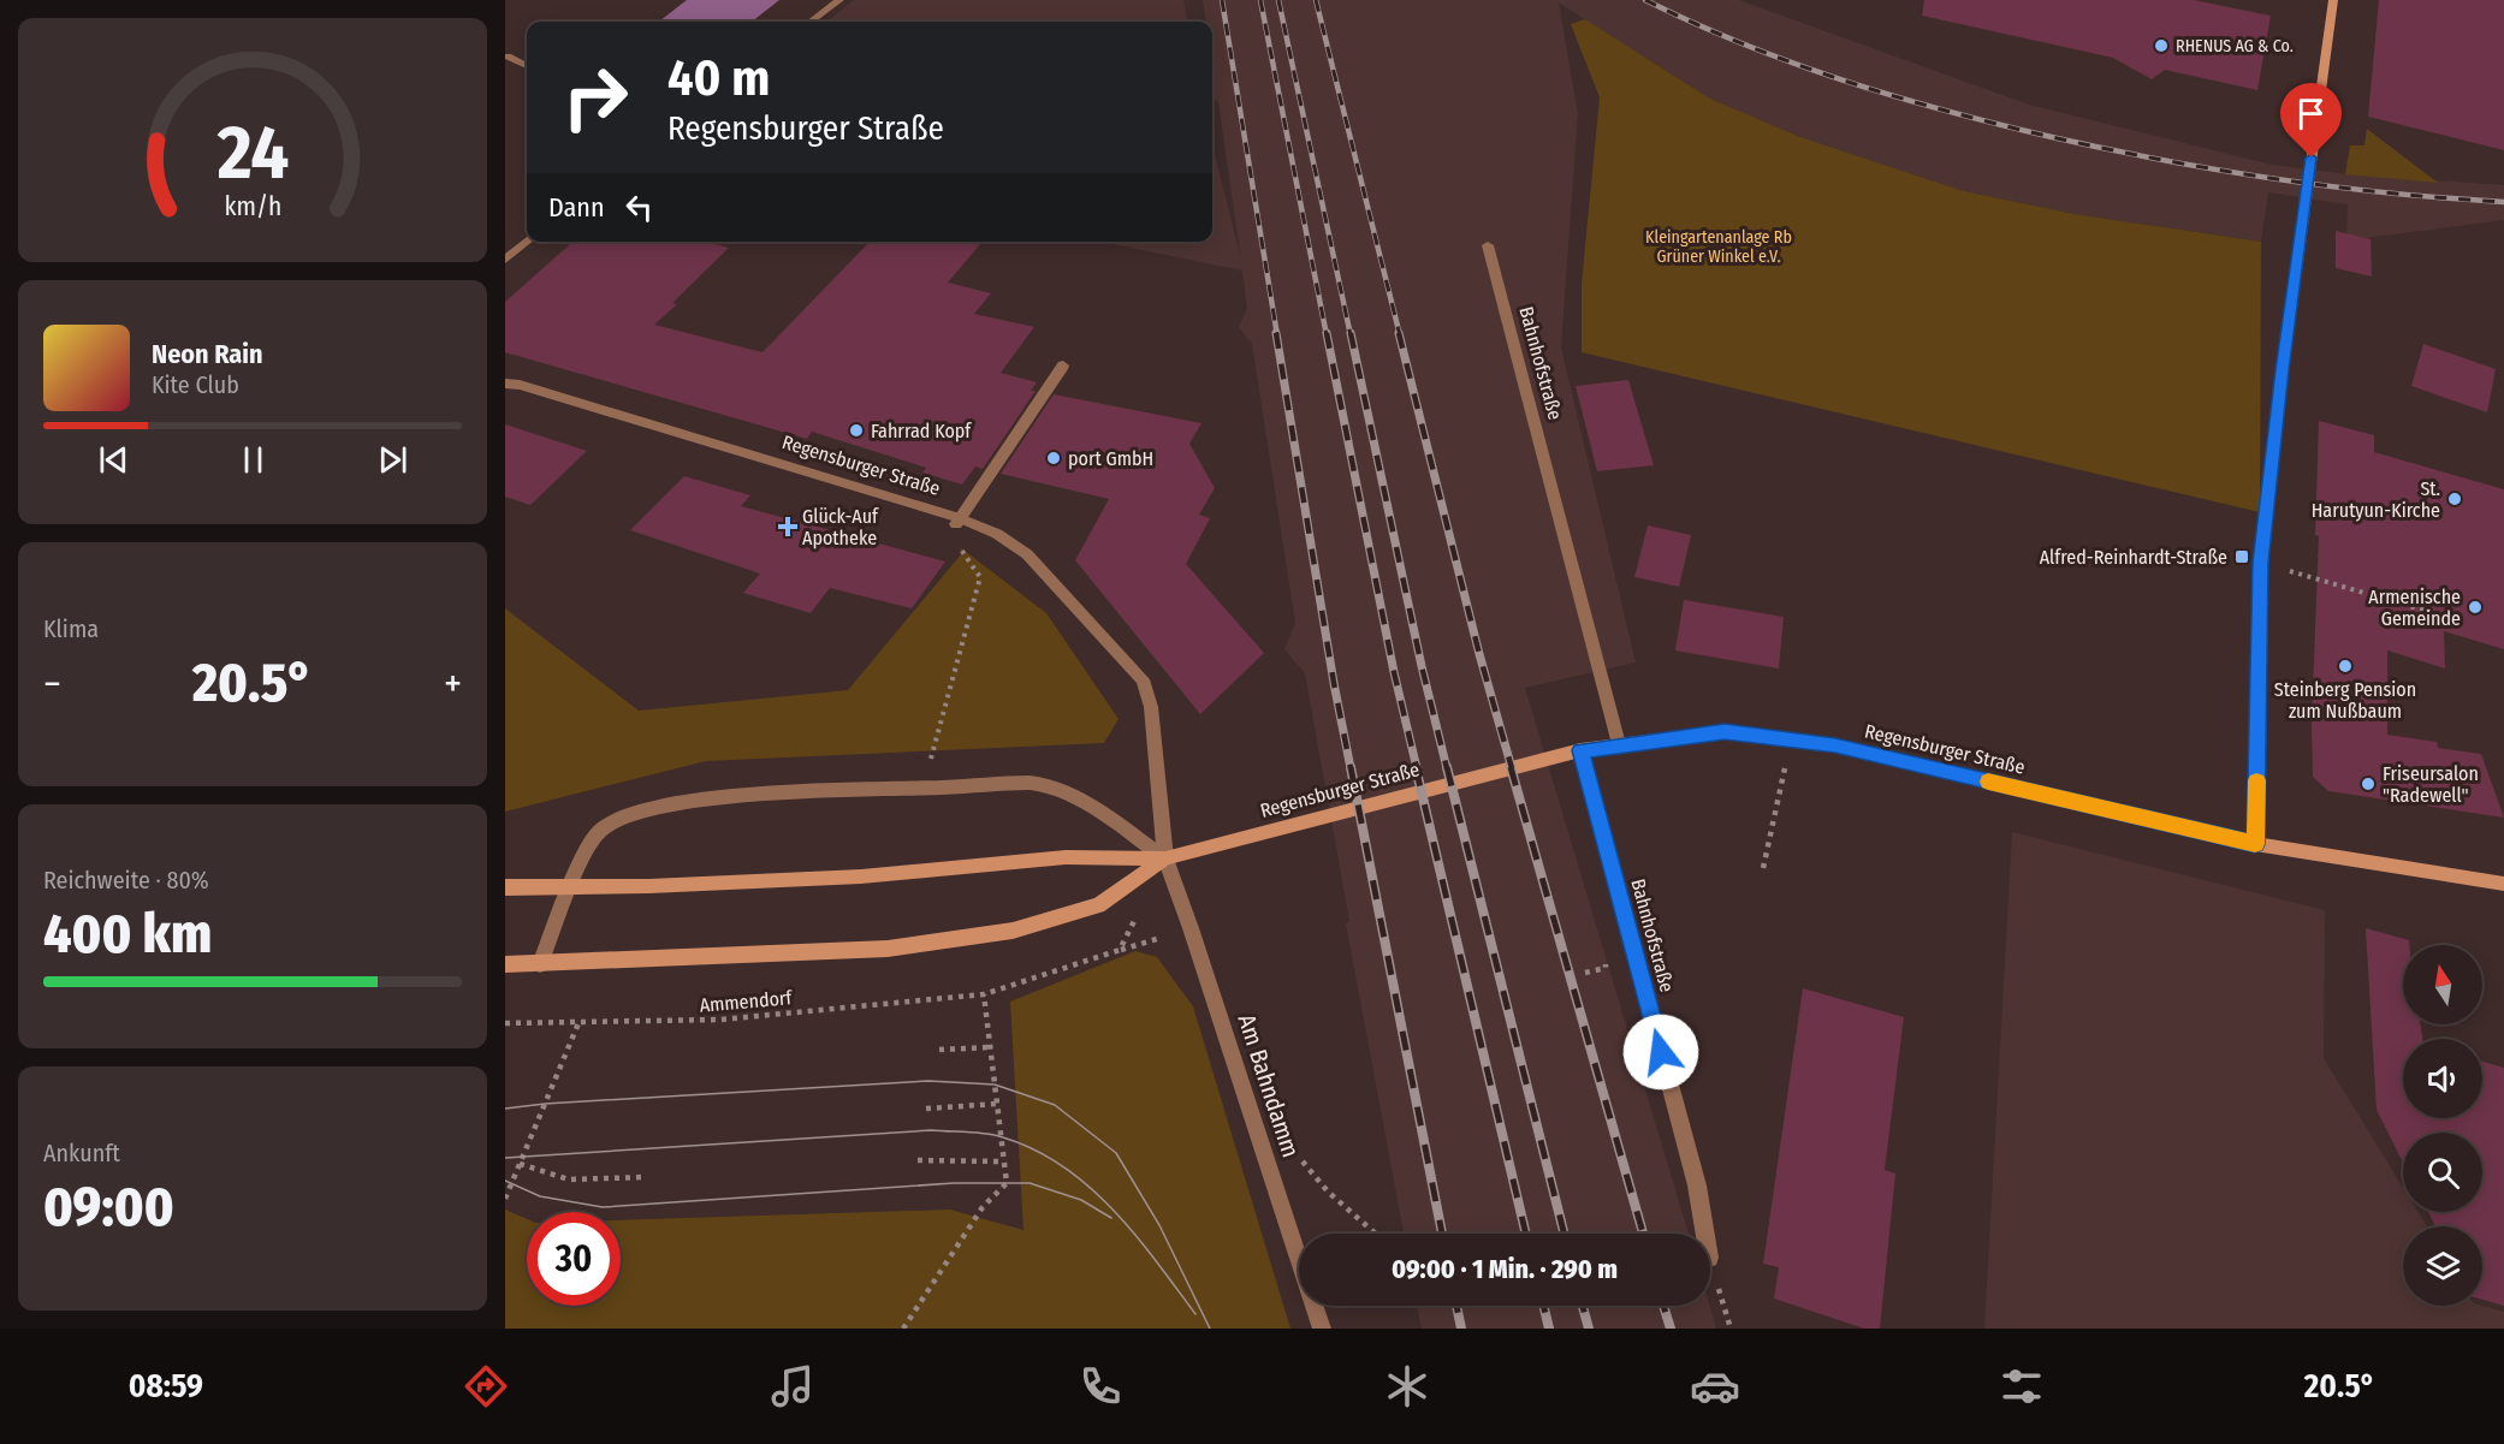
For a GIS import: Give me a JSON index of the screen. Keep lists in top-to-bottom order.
{
  "streets": {
    "main road": ["Regensburger Straße"],
    "street": ["Bahnhofstraße", "Am Bahndamm"],
    "path": ["Ammendorf"]
  },
  "crossings": [
    ["Bahnhofstraße", "Regensburger Straße"],
    ["Regensburger Straße", "Am Bahndamm"]
  ],
  "parks": ["Kleingartenanlage Rb Grüner Winkel e.V."],
  "places": {
    "other": [
      "RHENUS AG & Co.",
      "Fahrrad Kopf",
      "port GmbH",
      "St. Harutyun-Kirche",
      "Armenische Gemeinde",
      "Steinberg Pension zum Nußbaum",
      "Friseursalon \"Radewell\""
    ],
    "health": ["Glück-Auf Apotheke"],
    "transit": ["Alfred-Reinhardt-Straße"]
  },
  "north": "top",
  "page": {
    "turn": ["40 m", "Regensburger Straße"],
    "then": "Dann",
    "song": ["Neon Rain", "Kite Club"],
    "tile": [
      "Klima",
      ["Reichweite · 80%", "400 km"],
      ["Ankunft", "09:00"]
    ],
    "heat": ["−", "20.5°", "+"],
    "limit": "30",
    "trip": "09:00 · 1 Min. · 290 m",
    "tabs": ["08:59", "20.5°"],
    "gauge": ["24", "km/h"]
  }
}
